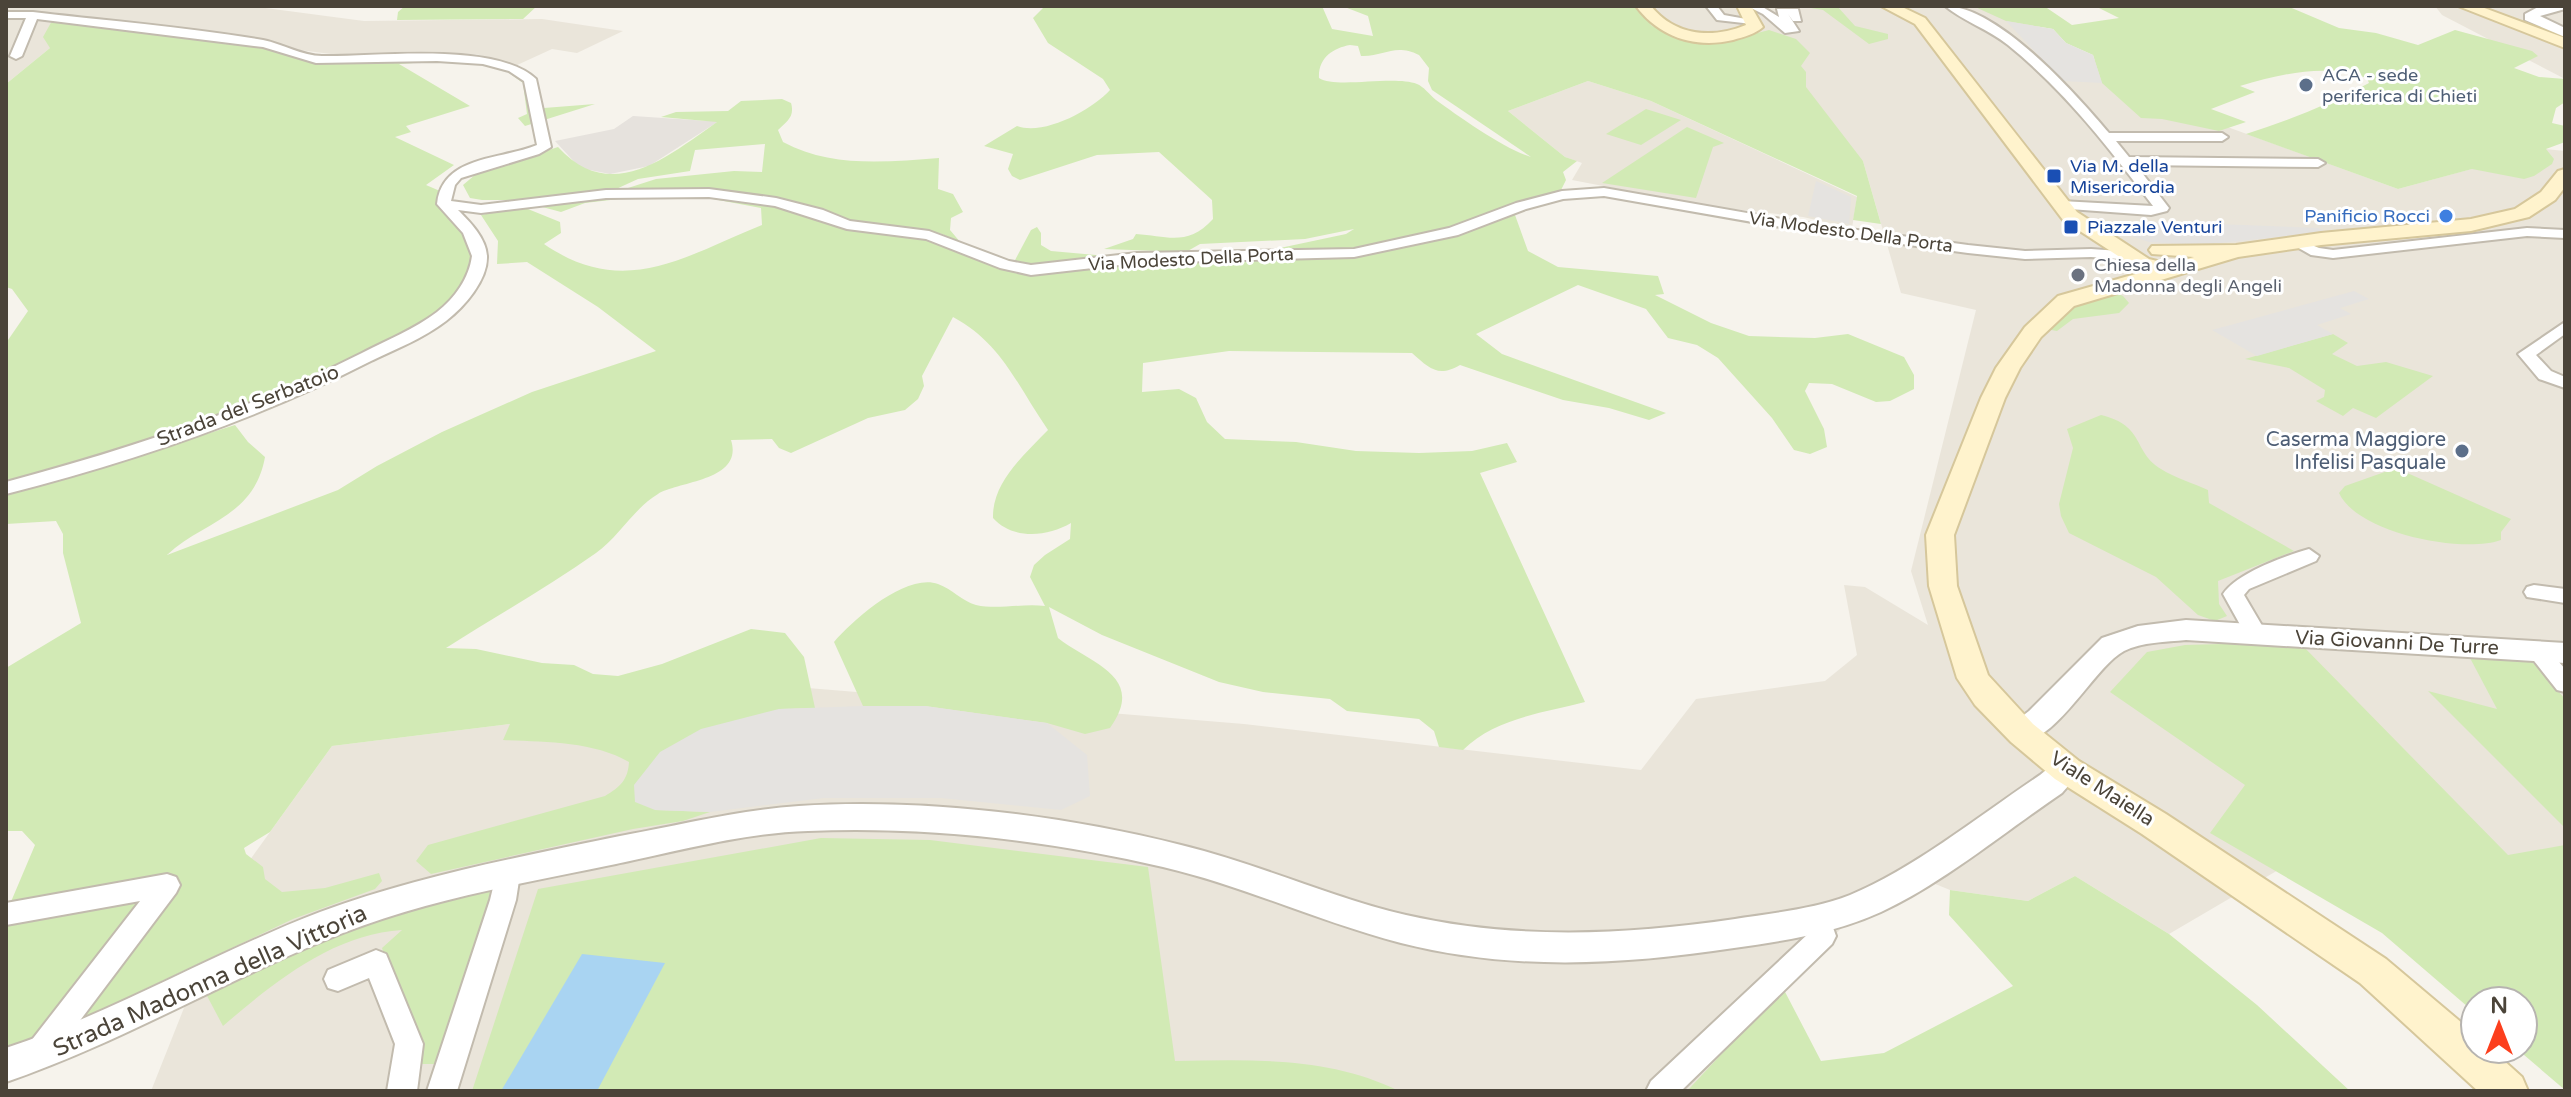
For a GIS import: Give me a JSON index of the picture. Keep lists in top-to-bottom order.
{
  "streets": {
    "main road": ["Viale Maiella"],
    "street": [
      "Via Modesto Della Porta",
      "Strada del Serbatoio",
      "Via Giovanni De Turre",
      "Strada Madonna della Vittoria"
    ]
  },
  "crossings": [
    ["Via Modesto Della Porta", "Strada del Serbatoio"],
    ["Via Giovanni De Turre", "Viale Maiella"],
    ["Viale Maiella", "Strada Madonna della Vittoria"]
  ],
  "places": {
    "other": [
      "ACA - sede periferica di Chieti",
      "Panificio Rocci",
      "Chiesa della Madonna degli Angeli",
      "Caserma Maggiore Infelisi Pasquale"
    ],
    "transit": ["Via M. della Misericordia", "Piazzale Venturi"]
  },
  "north": "top"
}
